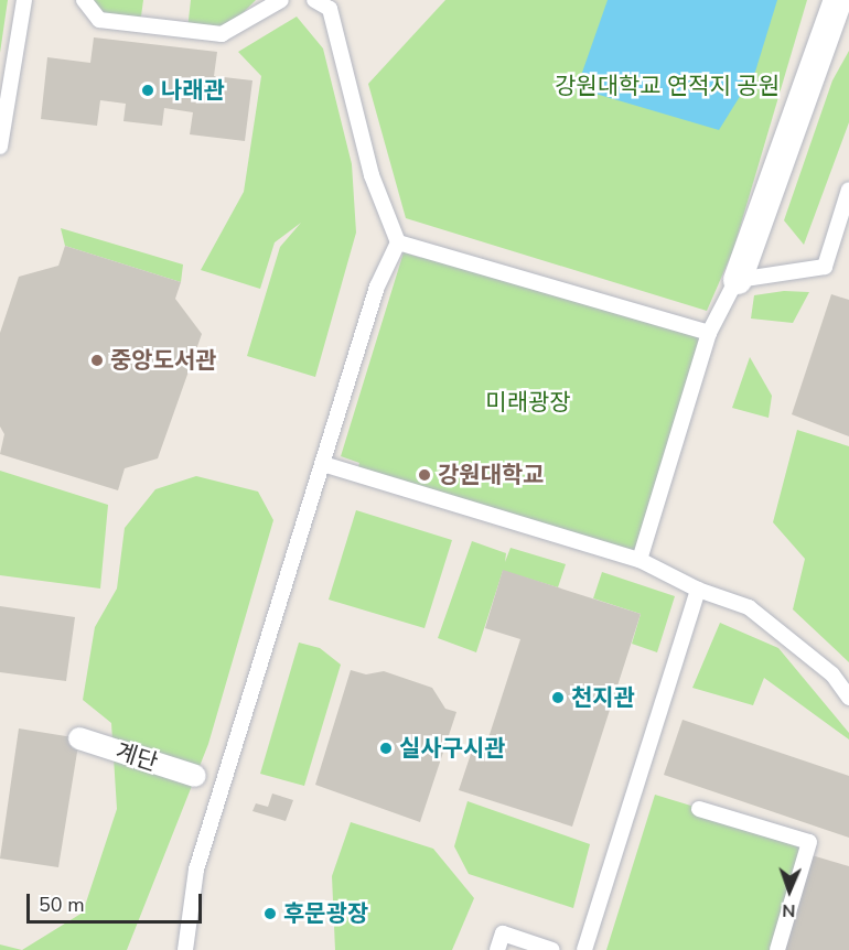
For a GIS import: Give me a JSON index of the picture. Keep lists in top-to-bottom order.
{
  "streets": {
    "street": ["계단"]
  },
  "parks": ["강원대학교 연적지 공원", "미래광장"],
  "places": [
    "나래관",
    "중앙도서관",
    "강원대학교",
    "천지관",
    "실사구시관",
    "후문광장"
  ],
  "scale_bar": "50 m",
  "north": "bottom"
}
